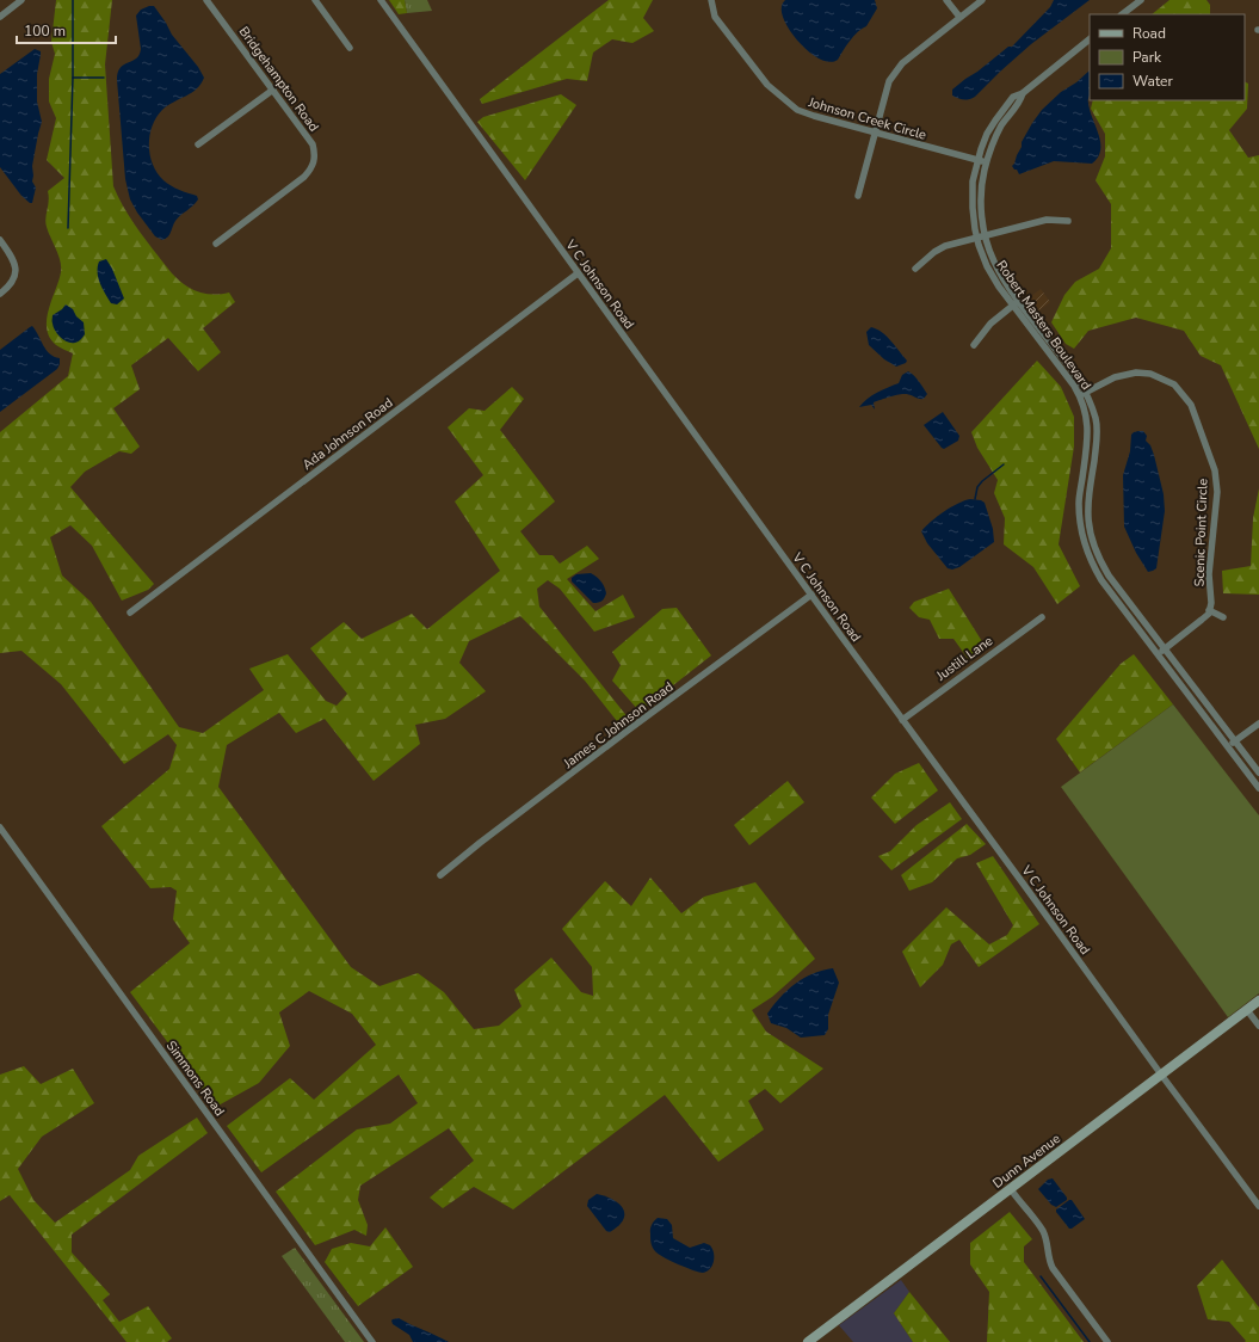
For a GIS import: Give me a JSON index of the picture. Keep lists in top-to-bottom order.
{
  "streets": {
    "main road": ["Dunn Avenue"],
    "street": [
      "Bridgehampton Road",
      "Johnson Creek Circle",
      "V C Johnson Road",
      "Robert Masters Boulevard",
      "Ada Johnson Road",
      "Scenic Point Circle",
      "Justill Lane",
      "James C Johnson Road",
      "Simmons Road"
    ]
  },
  "crossings": [
    ["Johnson Creek Circle", "Robert Masters Boulevard"],
    ["V C Johnson Road", "Ada Johnson Road"],
    ["V C Johnson Road", "Justill Lane"],
    ["V C Johnson Road", "James C Johnson Road"],
    ["V C Johnson Road", "Dunn Avenue"],
    ["Robert Masters Boulevard", "Scenic Point Circle"]
  ],
  "legend": ["Road", "Park", "Water"],
  "scale_bar": "100 m"
}
